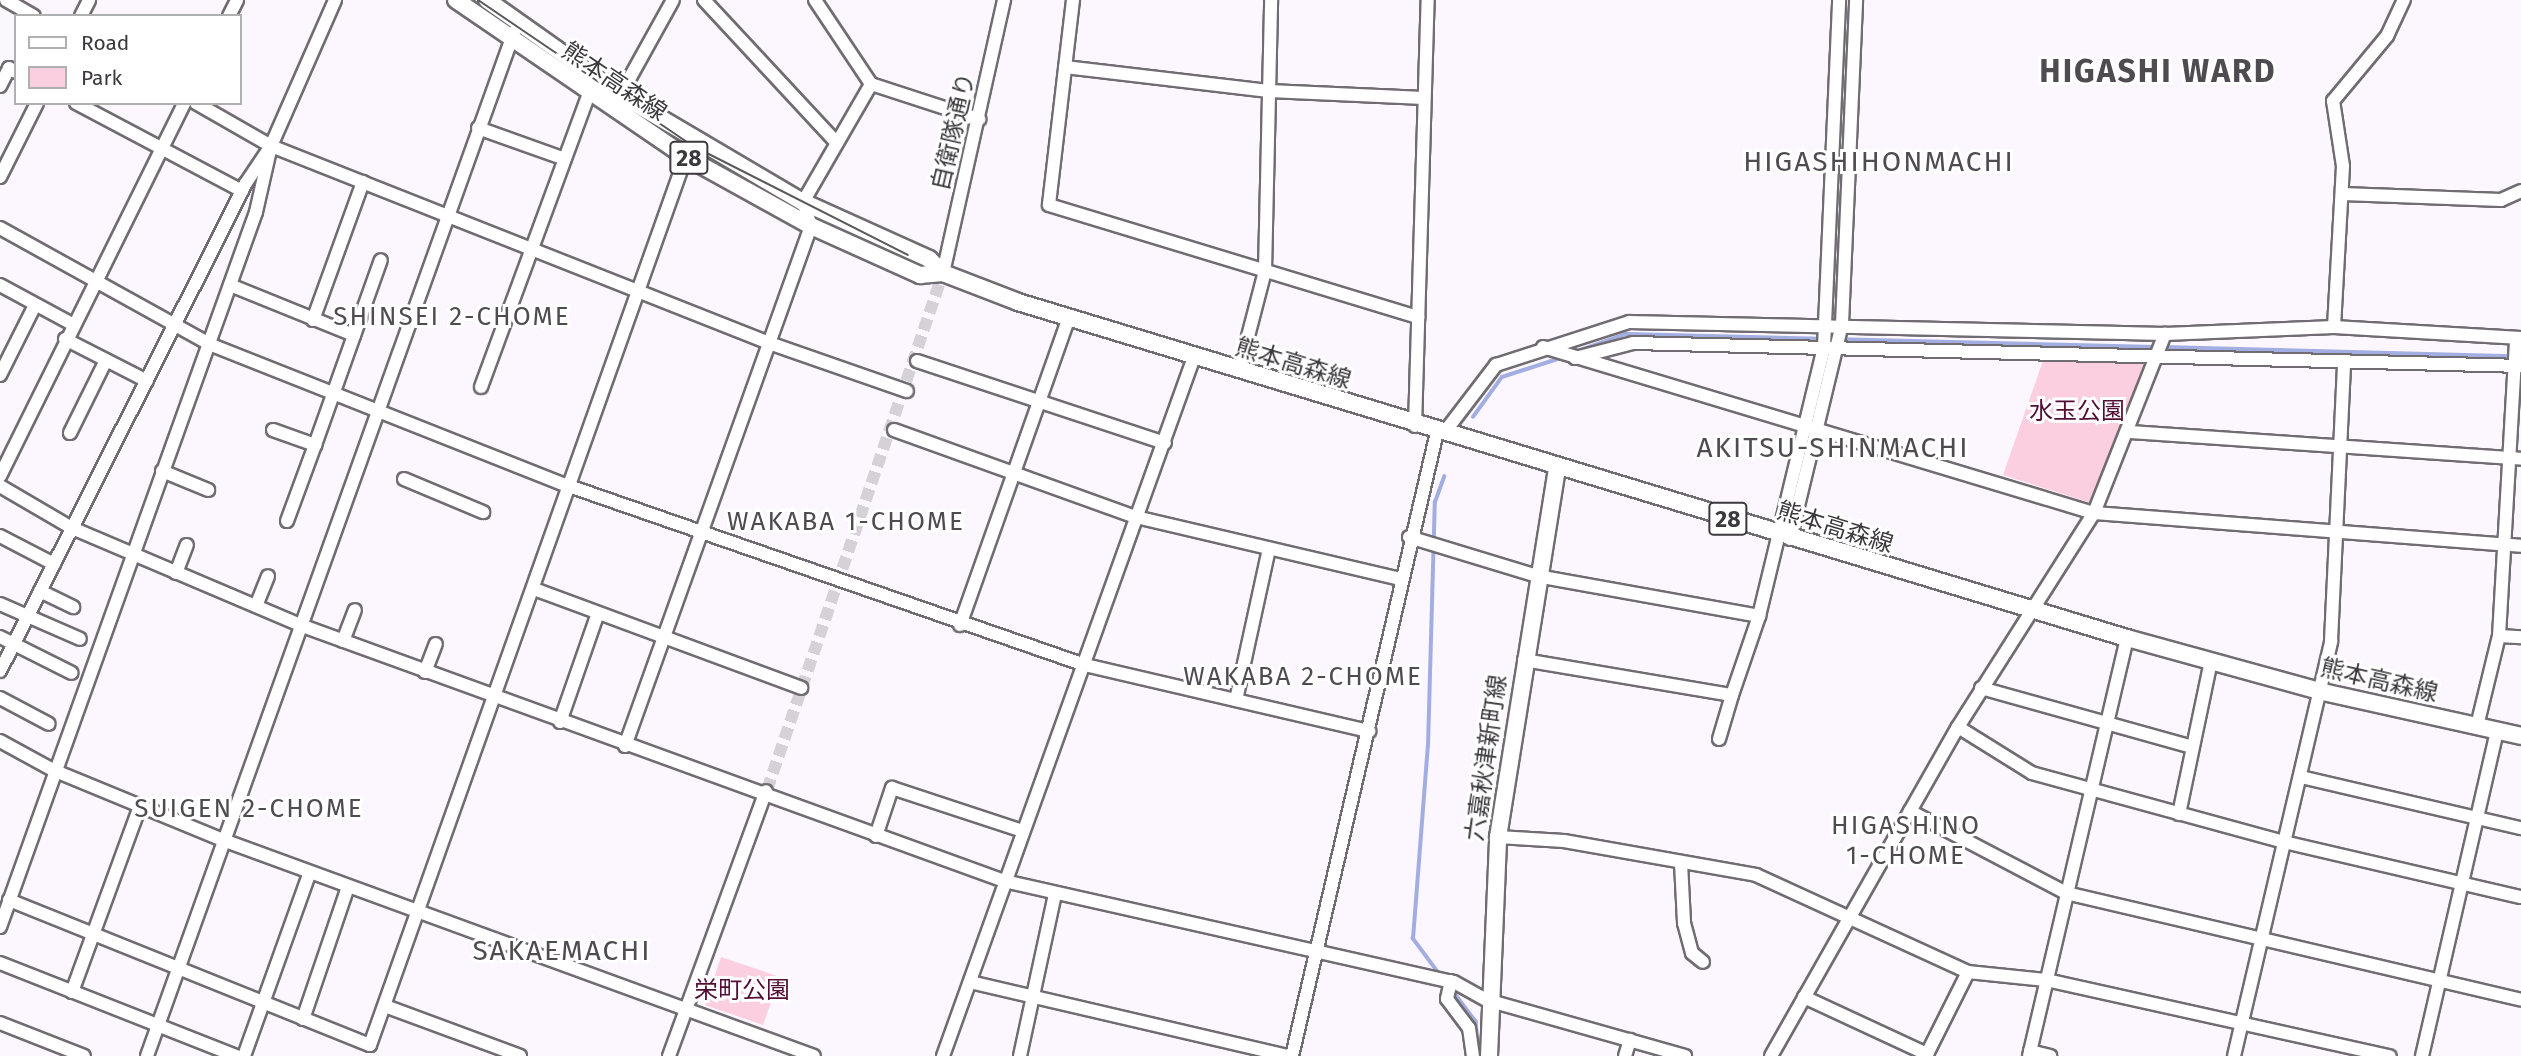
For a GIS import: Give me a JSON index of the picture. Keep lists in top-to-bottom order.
{
  "streets": {
    "main road": ["熊本高森線", "28", "六嘉秋津新町線"],
    "street": ["自衛隊通り"]
  },
  "crossings": [
    ["熊本高森線", "自衛隊通り"],
    ["熊本高森線", "六嘉秋津新町線"]
  ],
  "districts": [
    "HIGASHI WARD",
    "HIGASHIHONMACHI",
    "SHINSEI 2-CHOME",
    "AKITSU-SHINMACHI",
    "WAKABA 1-CHOME",
    "WAKABA 2-CHOME",
    "SUIGEN 2-CHOME",
    "HIGASHINO 1-CHOME",
    "SAKAEMACHI"
  ],
  "parks": ["水玉公園", "栄町公園"],
  "legend": ["Road", "Park"]
}
